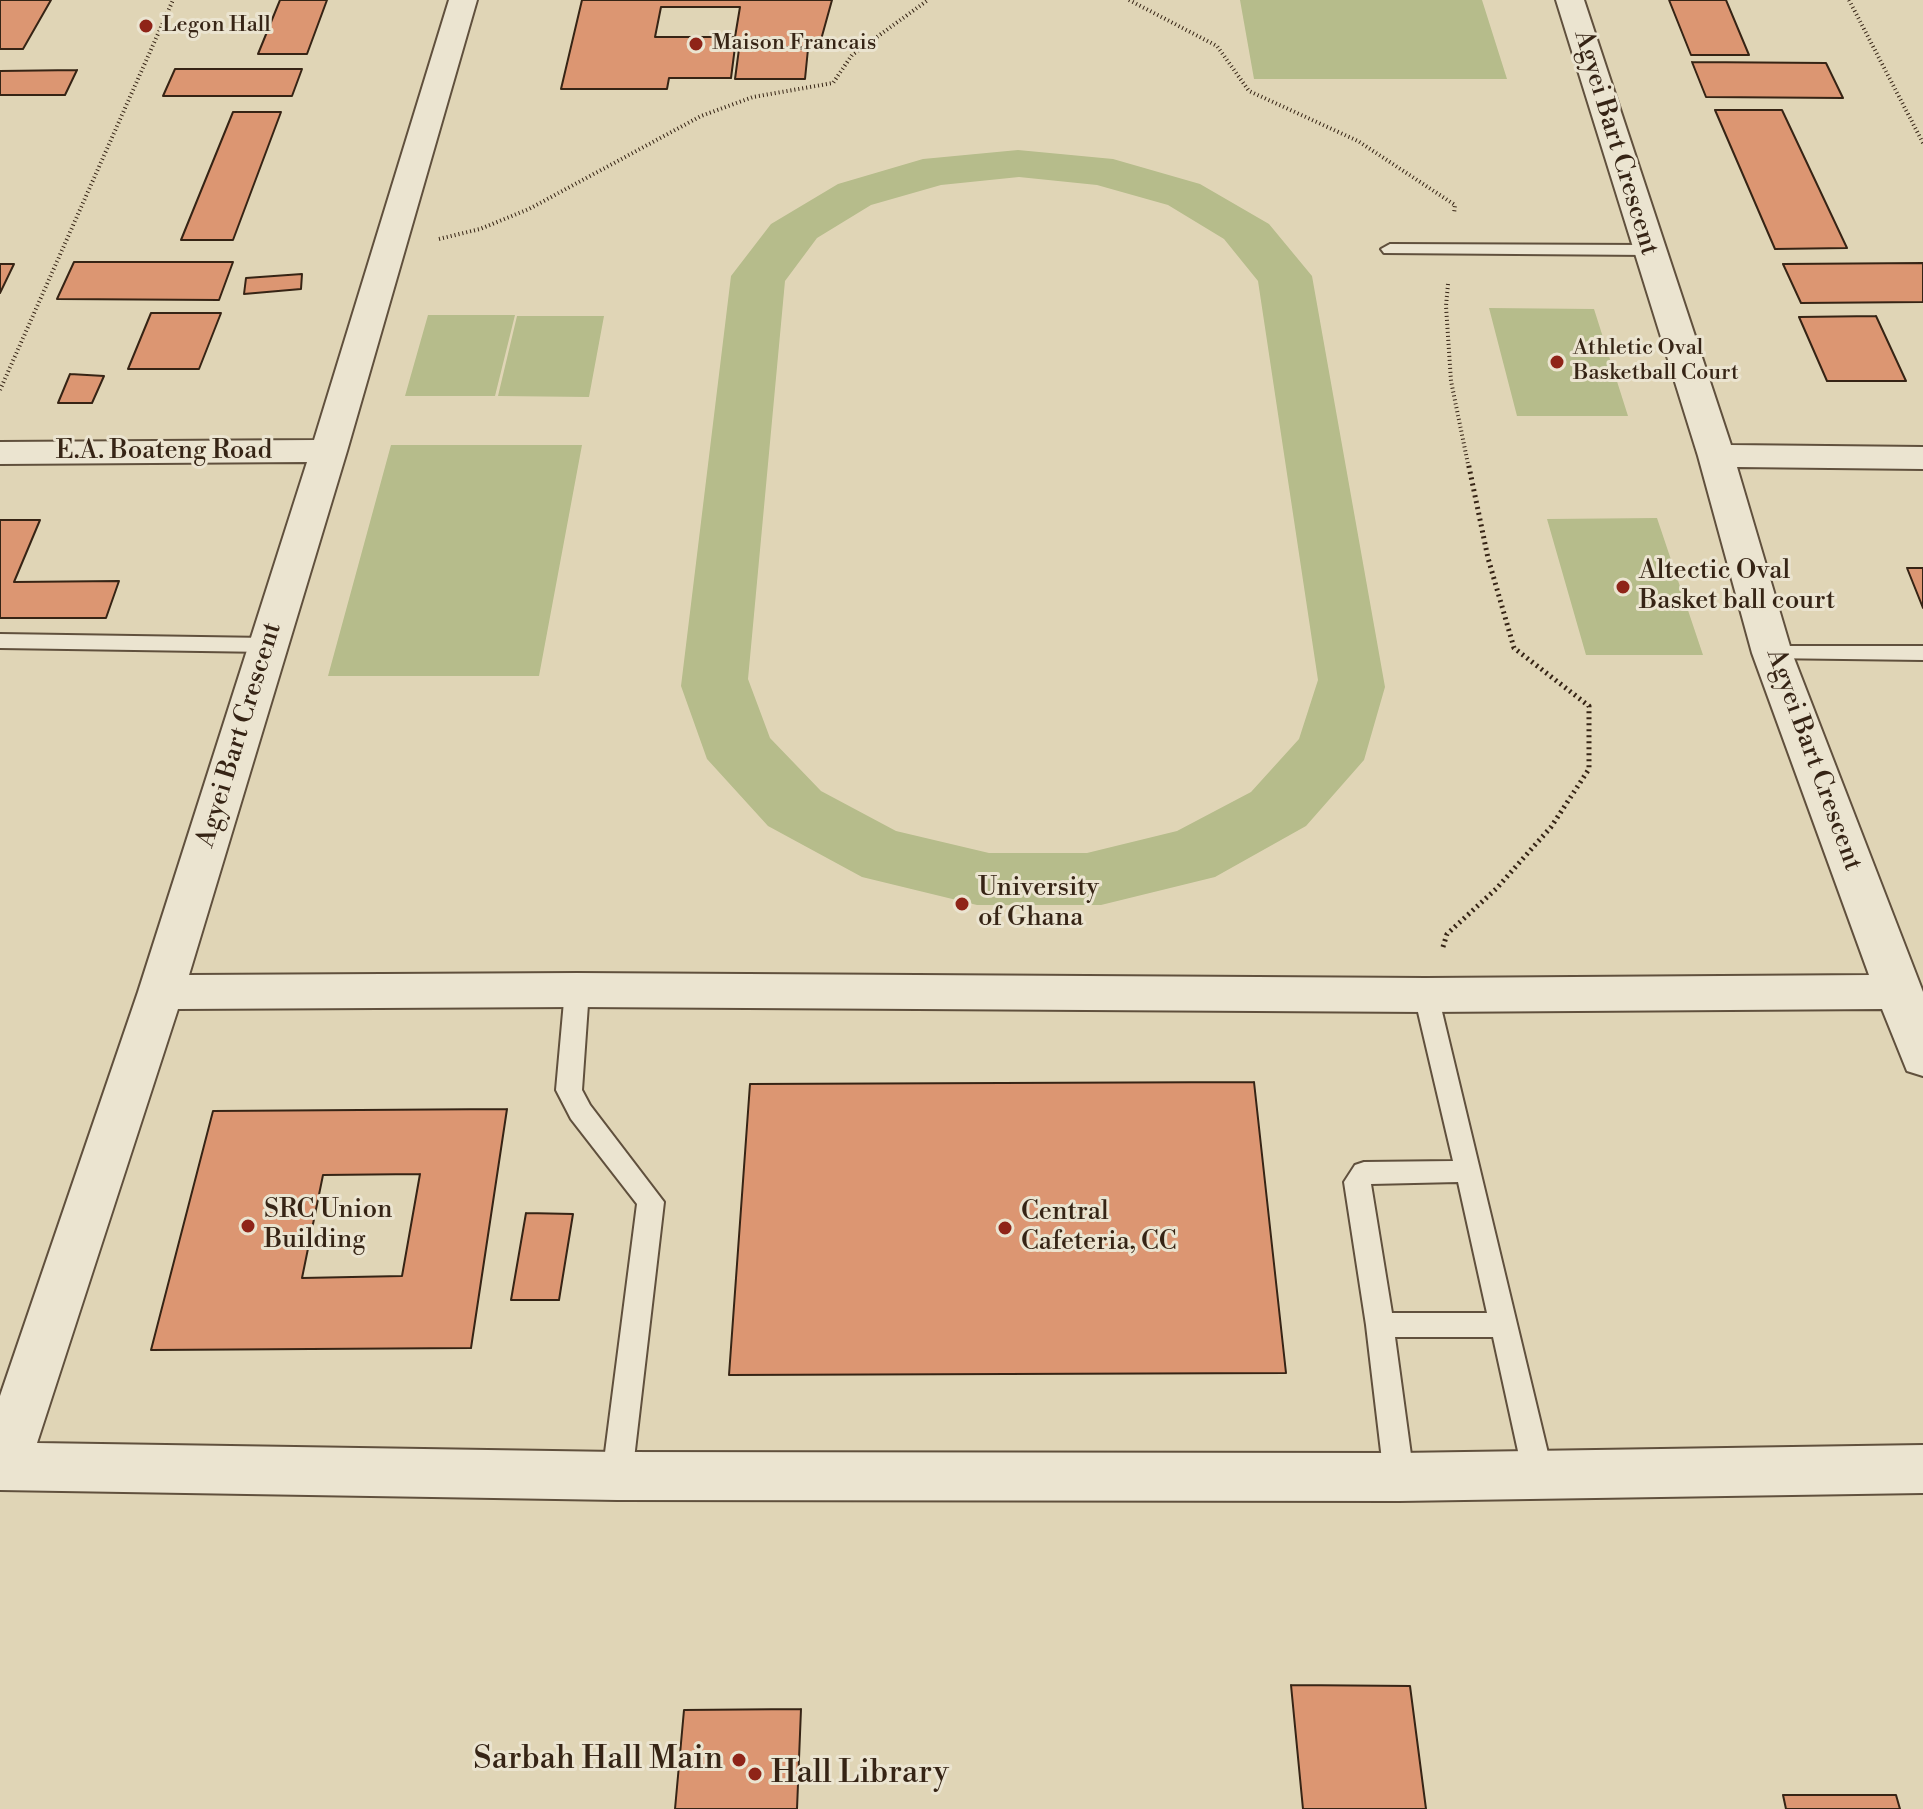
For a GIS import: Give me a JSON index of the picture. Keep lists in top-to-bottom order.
{
  "streets": {
    "street": ["Agyei Bart Crescent", "E.A. Boateng Road"]
  },
  "crossings": [
    ["Agyei Bart Crescent", "E.A. Boateng Road"]
  ],
  "places": [
    "Legon Hall",
    "Maison Francais",
    "Athletic Oval Basketball Court",
    "Altectic Oval Basket ball court",
    "University of Ghana",
    "SRC Union Building",
    "Central Cafeteria, CC",
    "Sarbah Hall Main",
    "Hall Library"
  ]
}
